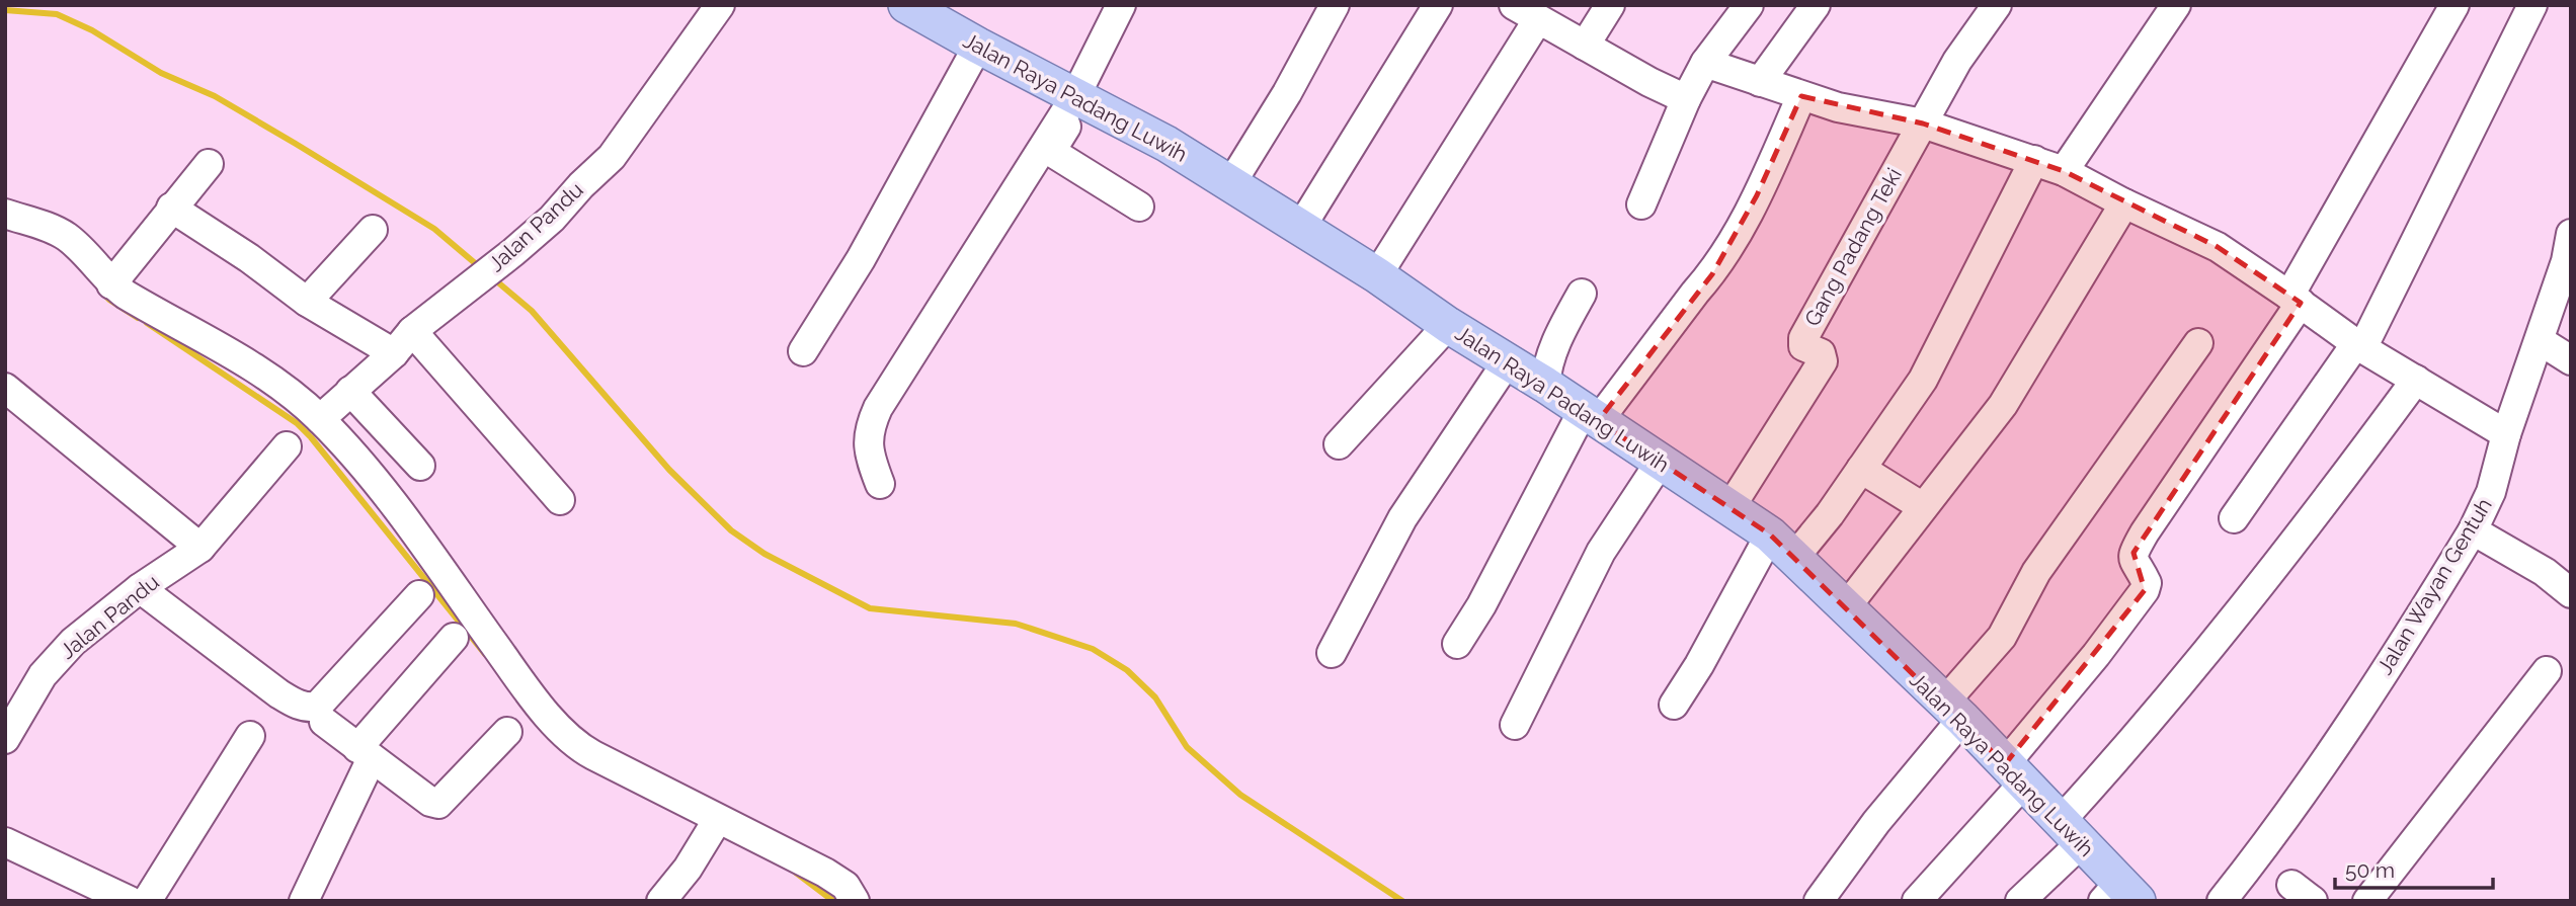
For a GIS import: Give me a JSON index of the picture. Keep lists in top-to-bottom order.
{
  "streets": {
    "main road": ["Jalan Raya Padang Luwih"],
    "street": ["Jalan Pandu", "Gang Padang Teki", "Jalan Wayan Gentuh"]
  },
  "crossings": [
    ["Jalan Raya Padang Luwih", "Gang Padang Teki"]
  ],
  "scale_bar": "50 m"
}
